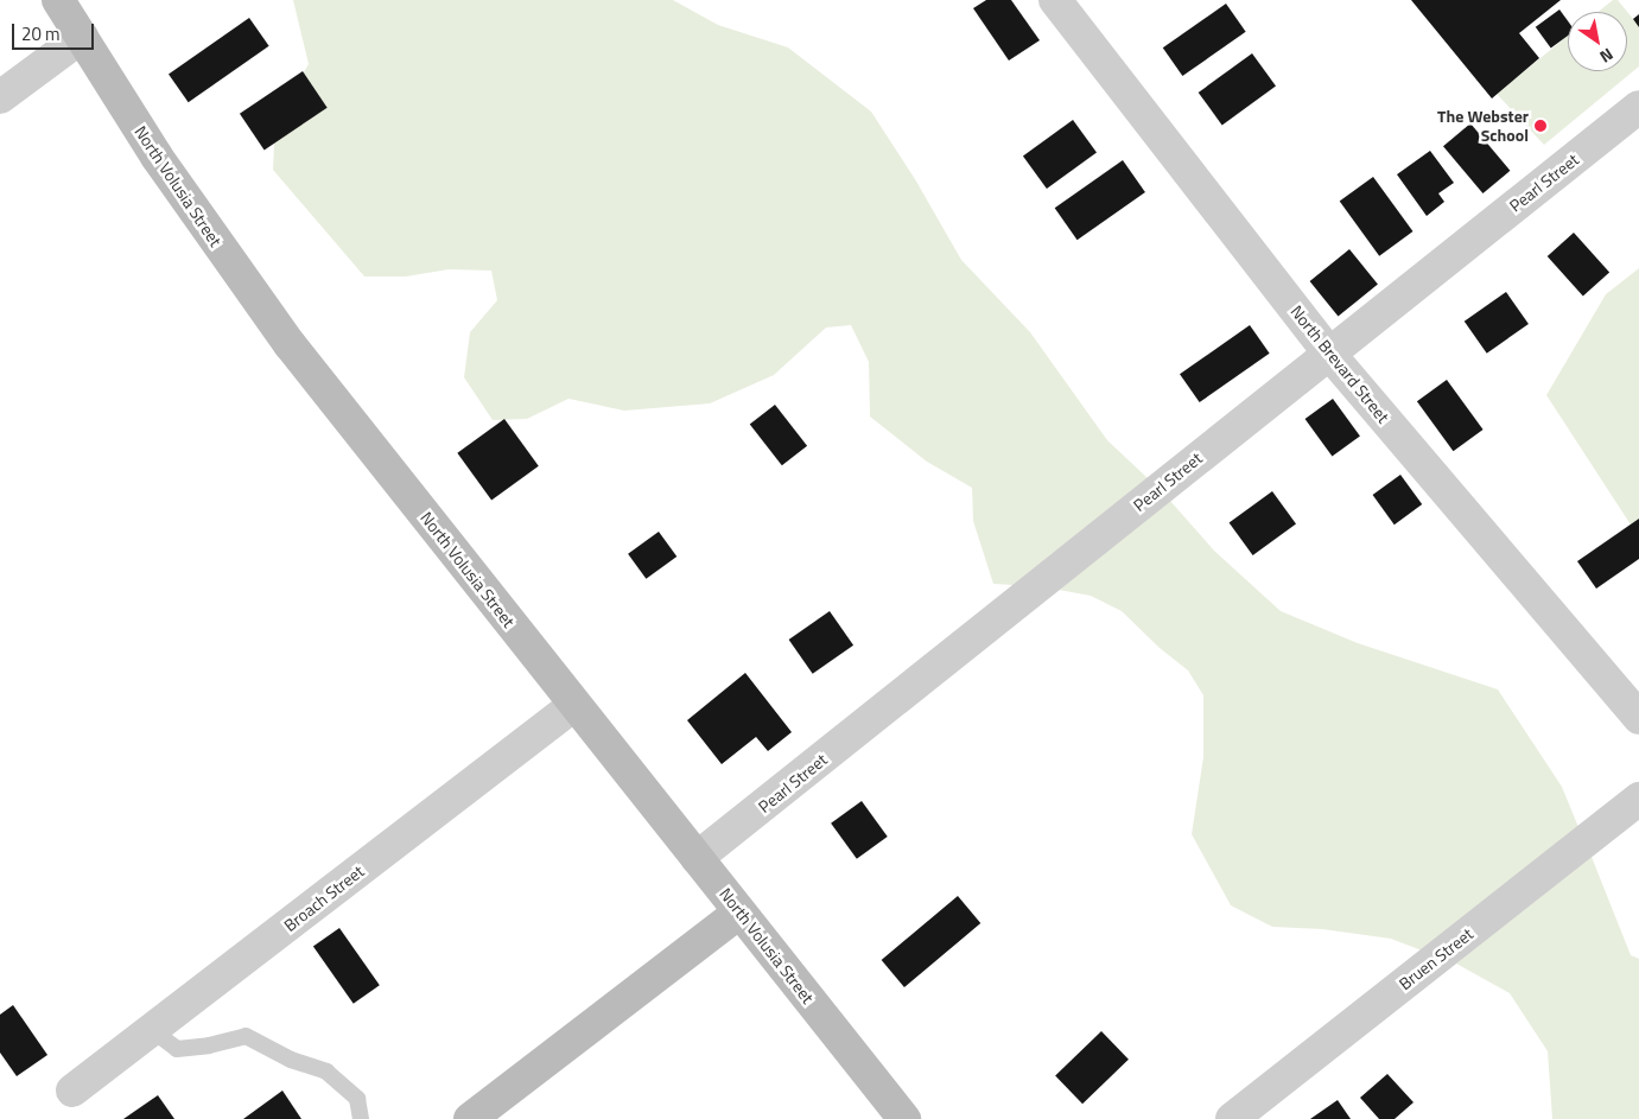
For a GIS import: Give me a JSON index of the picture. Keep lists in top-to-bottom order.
{
  "streets": {
    "main road": ["North Volusia Street"],
    "street": [
      "Pearl Street",
      "North Brevard Street",
      "Broach Street",
      "Bruen Street"
    ]
  },
  "crossings": [
    ["Pearl Street", "North Volusia Street"],
    ["Pearl Street", "North Brevard Street"],
    ["North Volusia Street", "Broach Street"]
  ],
  "places": ["The Webster School"],
  "scale_bar": "20 m",
  "north": "bottom right"
}
